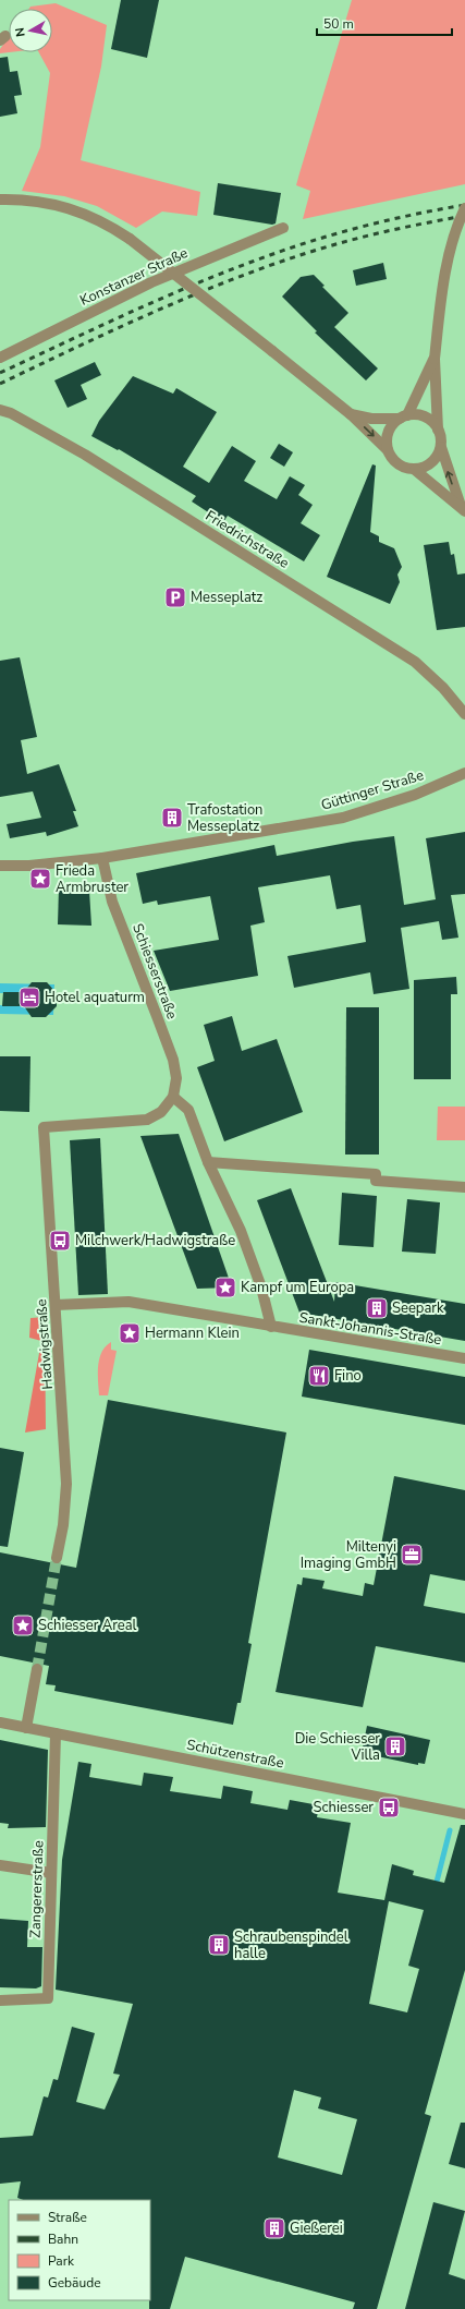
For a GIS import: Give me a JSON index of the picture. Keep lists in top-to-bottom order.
{
  "streets": {
    "street": [
      "Konstanzer Straße",
      "Friedrichstraße",
      "Güttinger Straße",
      "Schiesserstraße",
      "Sankt-Johannis-Straße",
      "Hadwigstraße",
      "Schützenstraße",
      "Zangererstraße"
    ]
  },
  "crossings": [
    ["Güttinger Straße", "Schiesserstraße"],
    ["Schiesserstraße", "Hadwigstraße"],
    ["Sankt-Johannis-Straße", "Hadwigstraße"],
    ["Schützenstraße", "Zangererstraße"]
  ],
  "places": {
    "parking": ["Messeplatz"],
    "building": [
      "Trafostation Messeplatz",
      "Seepark",
      "Die Schiesser Villa",
      "Schraubenspindel halle",
      "Gießerei"
    ],
    "place": [
      "Frieda Armbruster",
      "Kampf um Europa",
      "Hermann Klein",
      "Schiesser Areal"
    ],
    "hotel": ["Hotel aquaturm"],
    "bus stop": ["Milchwerk/Hadwigstraße", "Schiesser"],
    "restaurant": ["Fino"],
    "office": ["Miltenyi Imaging GmbH"]
  },
  "legend": [
    "Straße",
    "Bahn",
    "Park",
    "Gebäude"
  ],
  "scale_bar": "50 m",
  "north": "left"
}
